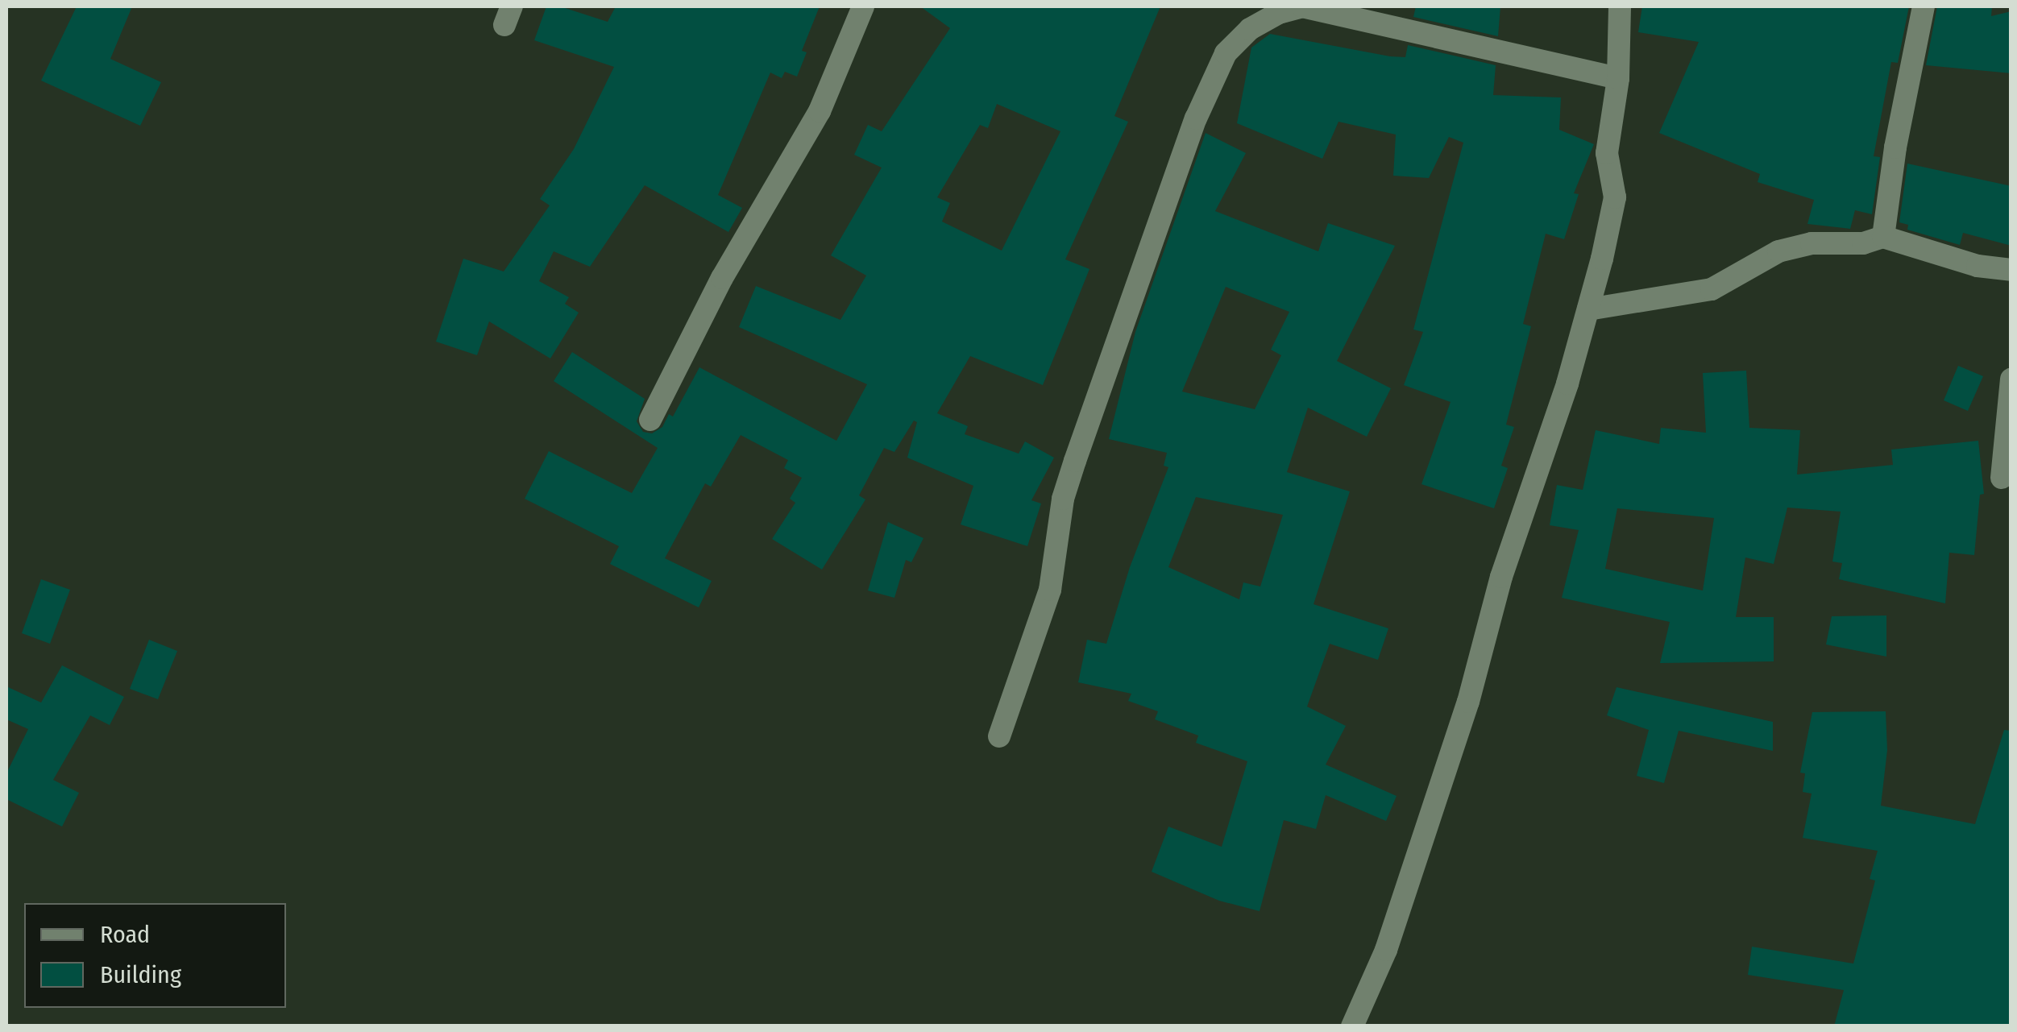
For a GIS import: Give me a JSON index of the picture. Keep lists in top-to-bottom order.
{
  "legend": ["Road", "Building"]
}
